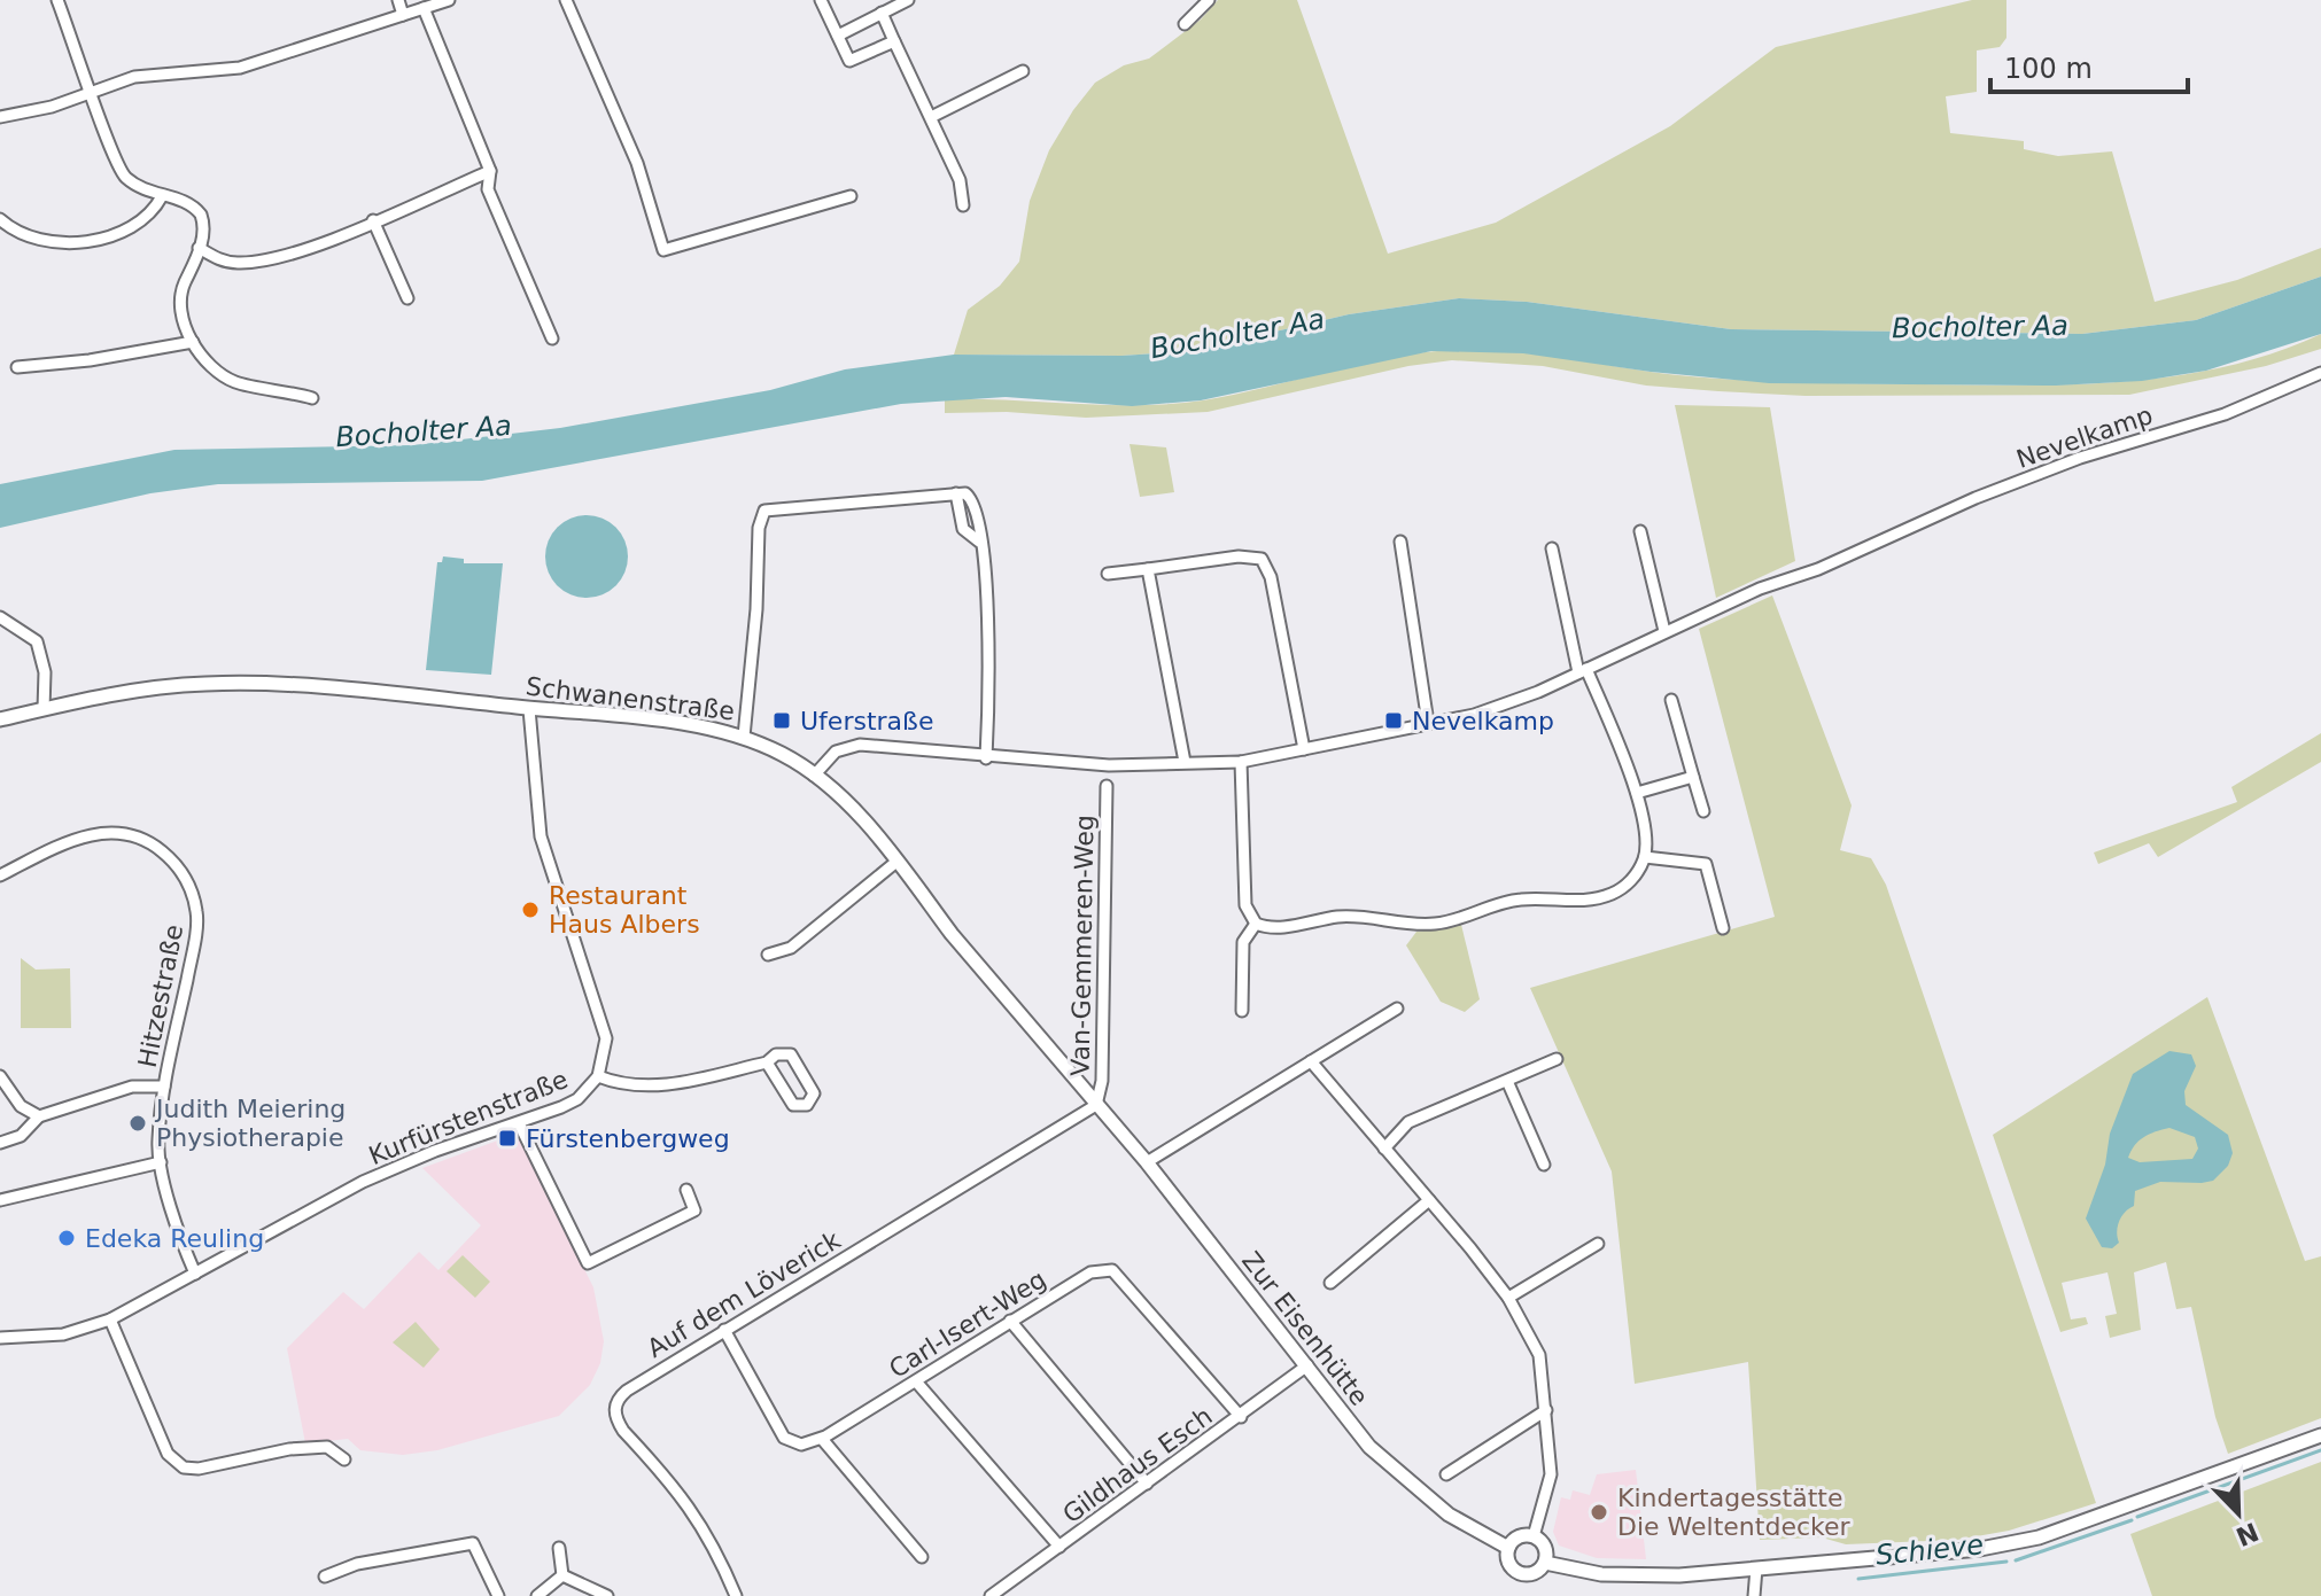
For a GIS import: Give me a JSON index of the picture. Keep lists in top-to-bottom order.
{
  "streets": {
    "street": [
      "Nevelkamp",
      "Schwanenstraße",
      "Van-Gemmeren-Weg",
      "Hitzestraße",
      "Kurfürstenstraße",
      "Auf dem Löverick",
      "Carl-Isert-Weg",
      "Zur Eisenhütte",
      "Gildhaus Esch"
    ]
  },
  "crossings": [
    ["Nevelkamp", "Schwanenstraße"],
    ["Schwanenstraße", "Van-Gemmeren-Weg"],
    ["Schwanenstraße", "Kurfürstenstraße"],
    ["Schwanenstraße", "Auf dem Löverick"],
    ["Schwanenstraße", "Zur Eisenhütte"],
    ["Van-Gemmeren-Weg", "Auf dem Löverick"],
    ["Van-Gemmeren-Weg", "Zur Eisenhütte"],
    ["Hitzestraße", "Kurfürstenstraße"],
    ["Auf dem Löverick", "Zur Eisenhütte"],
    ["Carl-Isert-Weg", "Gildhaus Esch"],
    ["Zur Eisenhütte", "Gildhaus Esch"]
  ],
  "water": ["Bocholter Aa", "Schieve"],
  "places": {
    "transit": ["Uferstraße", "Nevelkamp", "Fürstenbergweg"],
    "other": [
      "Restaurant Haus Albers",
      "Judith Meiering Physiotherapie",
      "Edeka Reuling",
      "Kindertagesstätte Die Weltentdecker"
    ]
  },
  "scale_bar": "100 m",
  "north": "bottom right"
}
